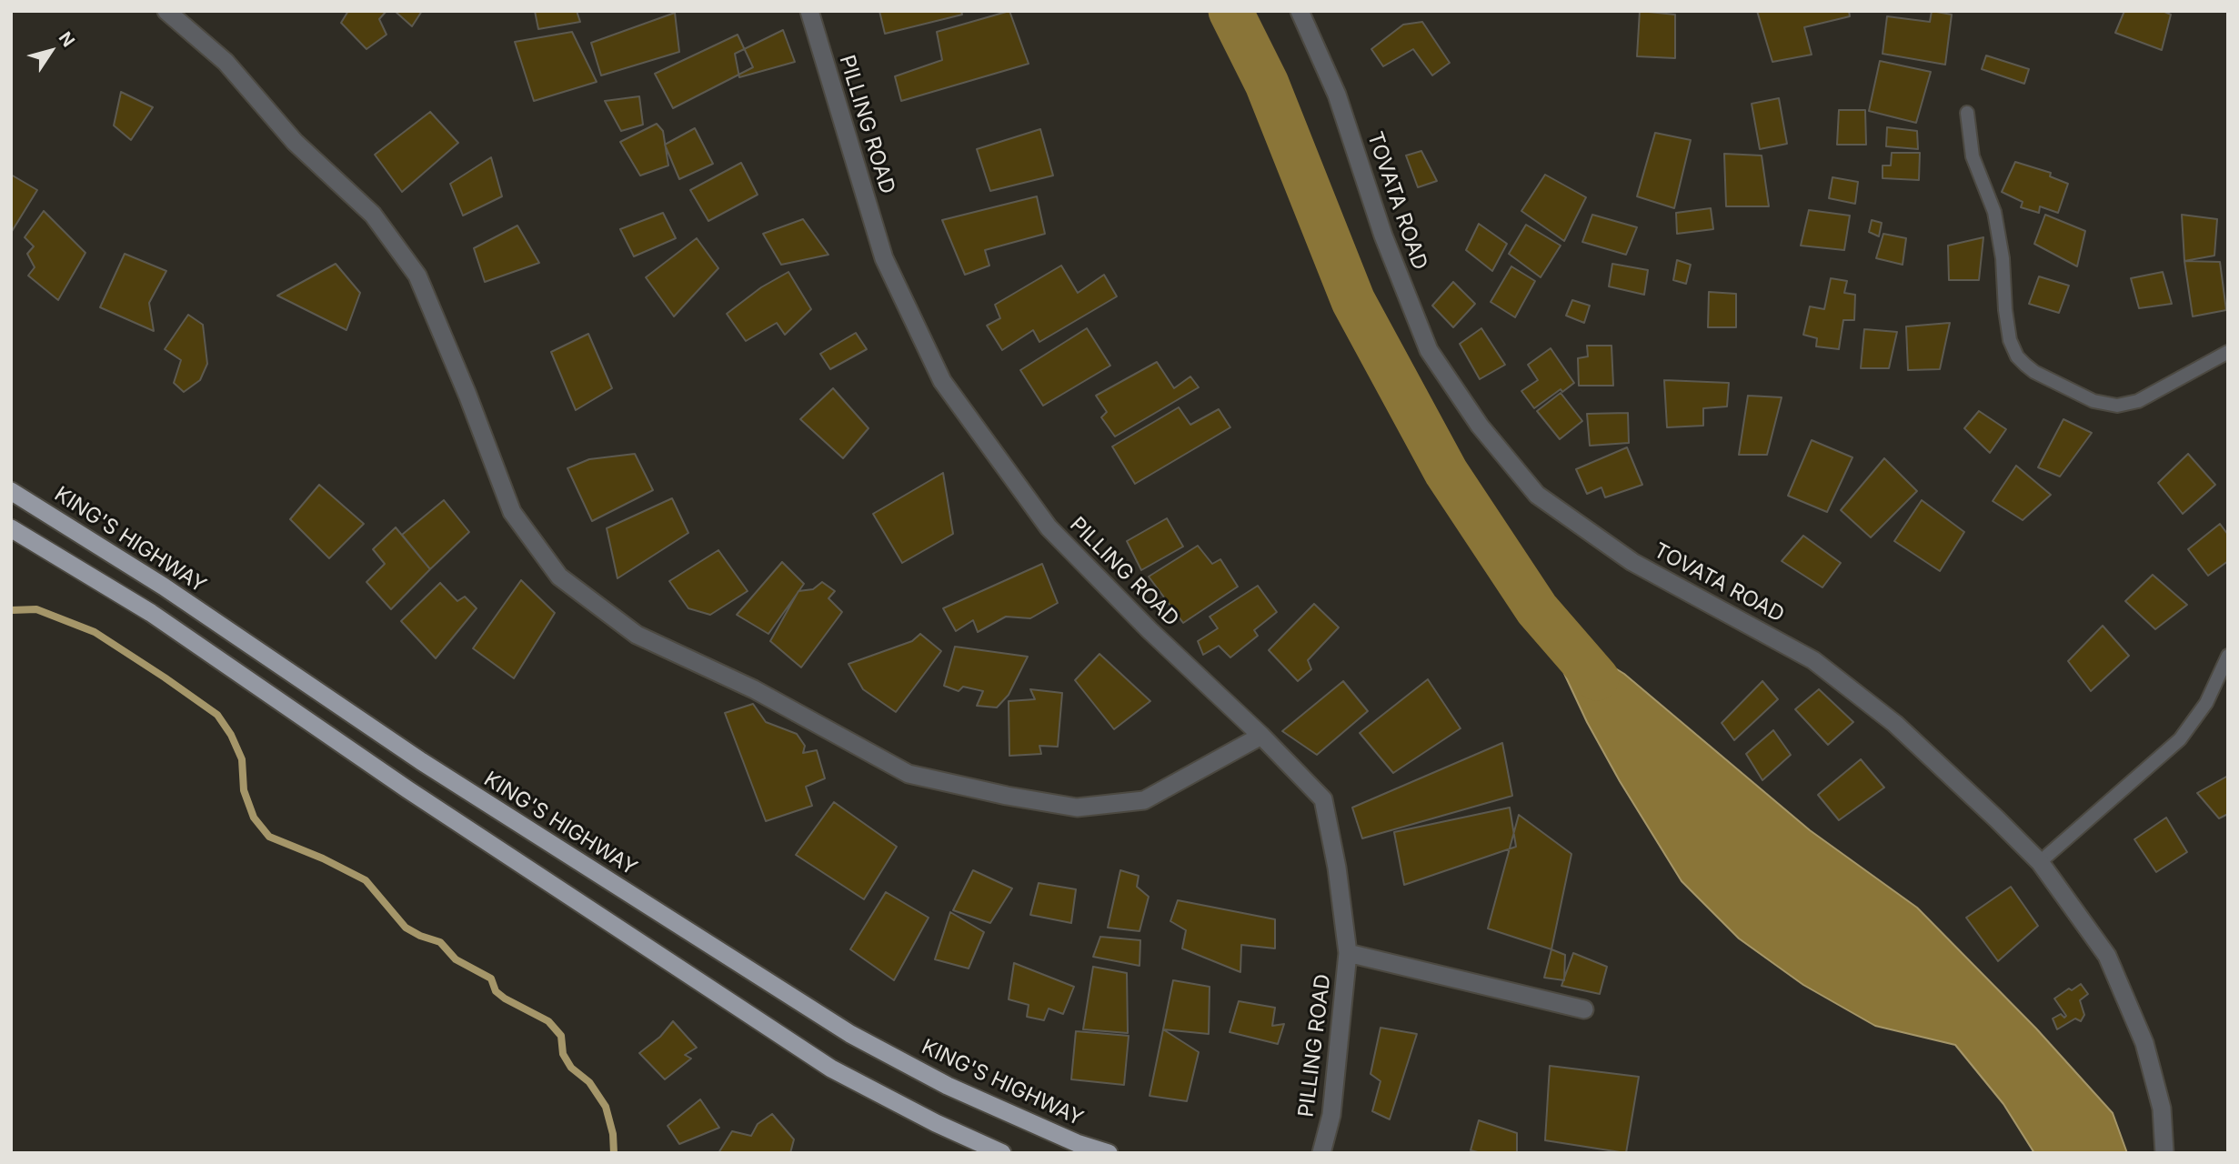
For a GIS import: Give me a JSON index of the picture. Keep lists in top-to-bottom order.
{
  "streets": {
    "highway": ["KING'S HIGHWAY"],
    "street": ["PILLING ROAD", "TOVATA ROAD"]
  },
  "north": "top right"
}
